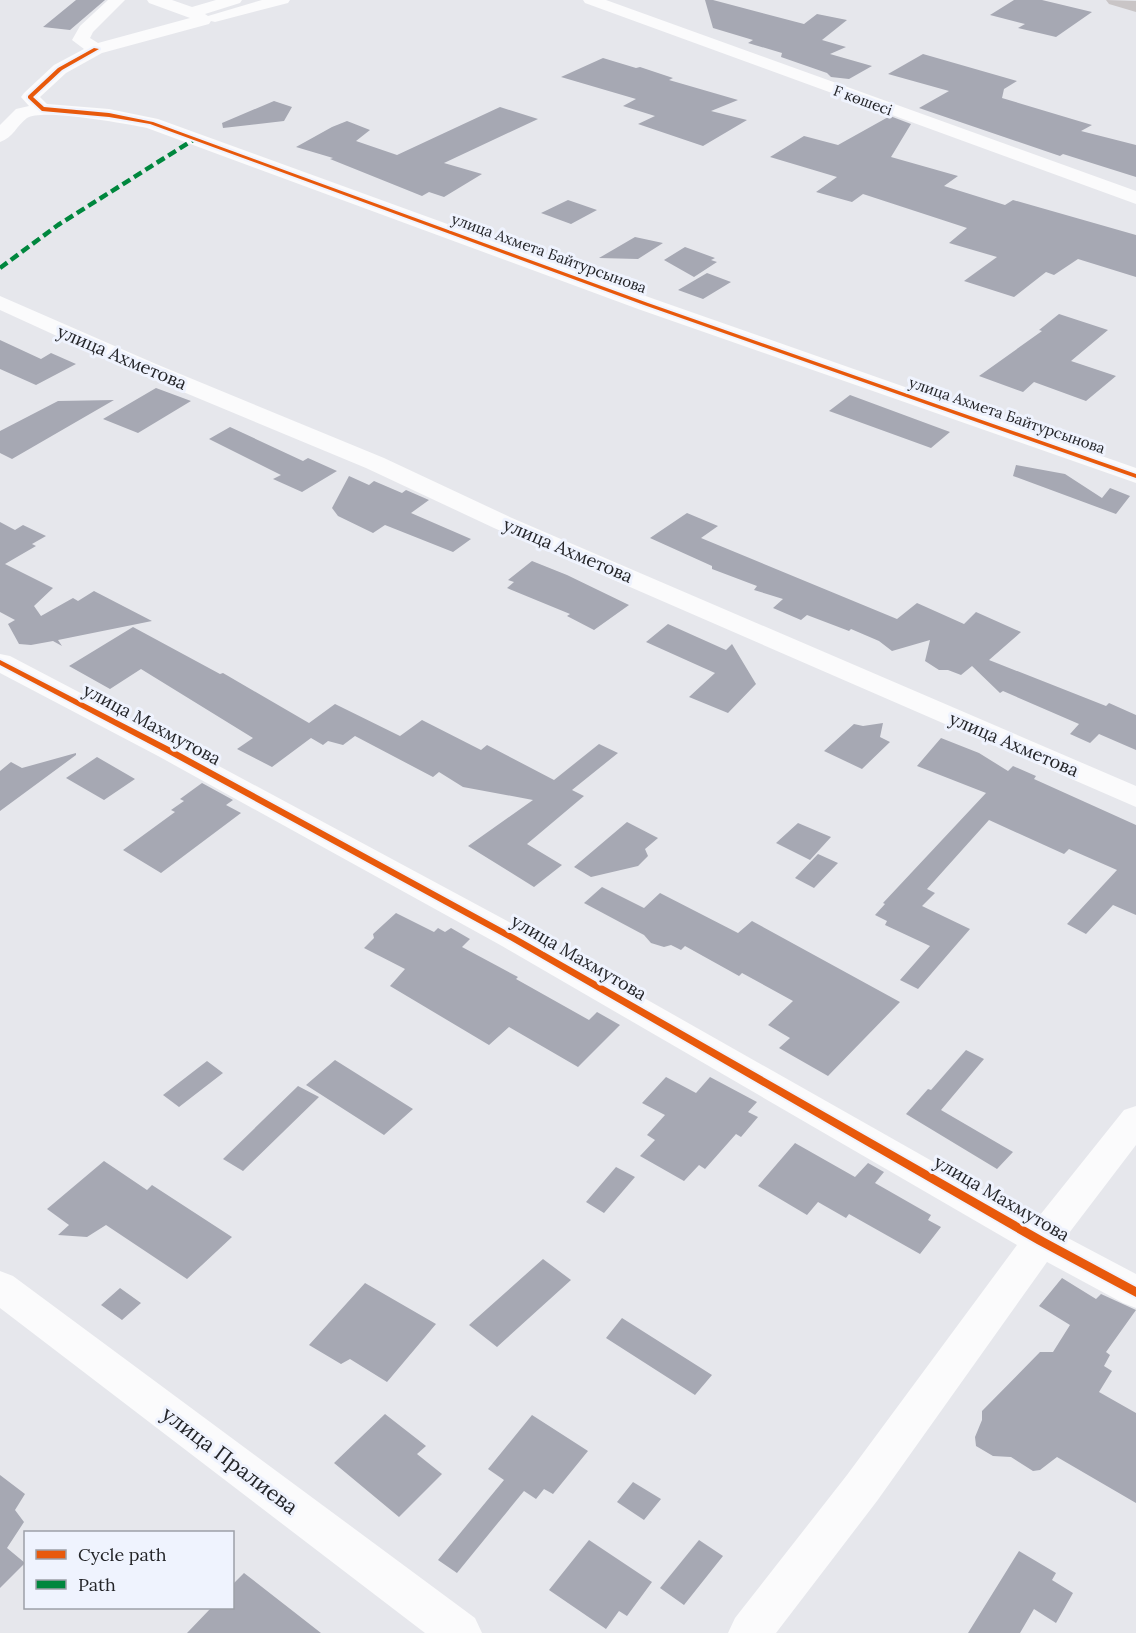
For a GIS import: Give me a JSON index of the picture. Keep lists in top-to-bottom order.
{
  "streets": {
    "street": [
      "F көшесі",
      "улица Ахмета Байтурсынова",
      "улица Ахметова",
      "улица Махмутова",
      "улица Пралиева"
    ]
  },
  "legend": ["Cycle path", "Path"]
}
